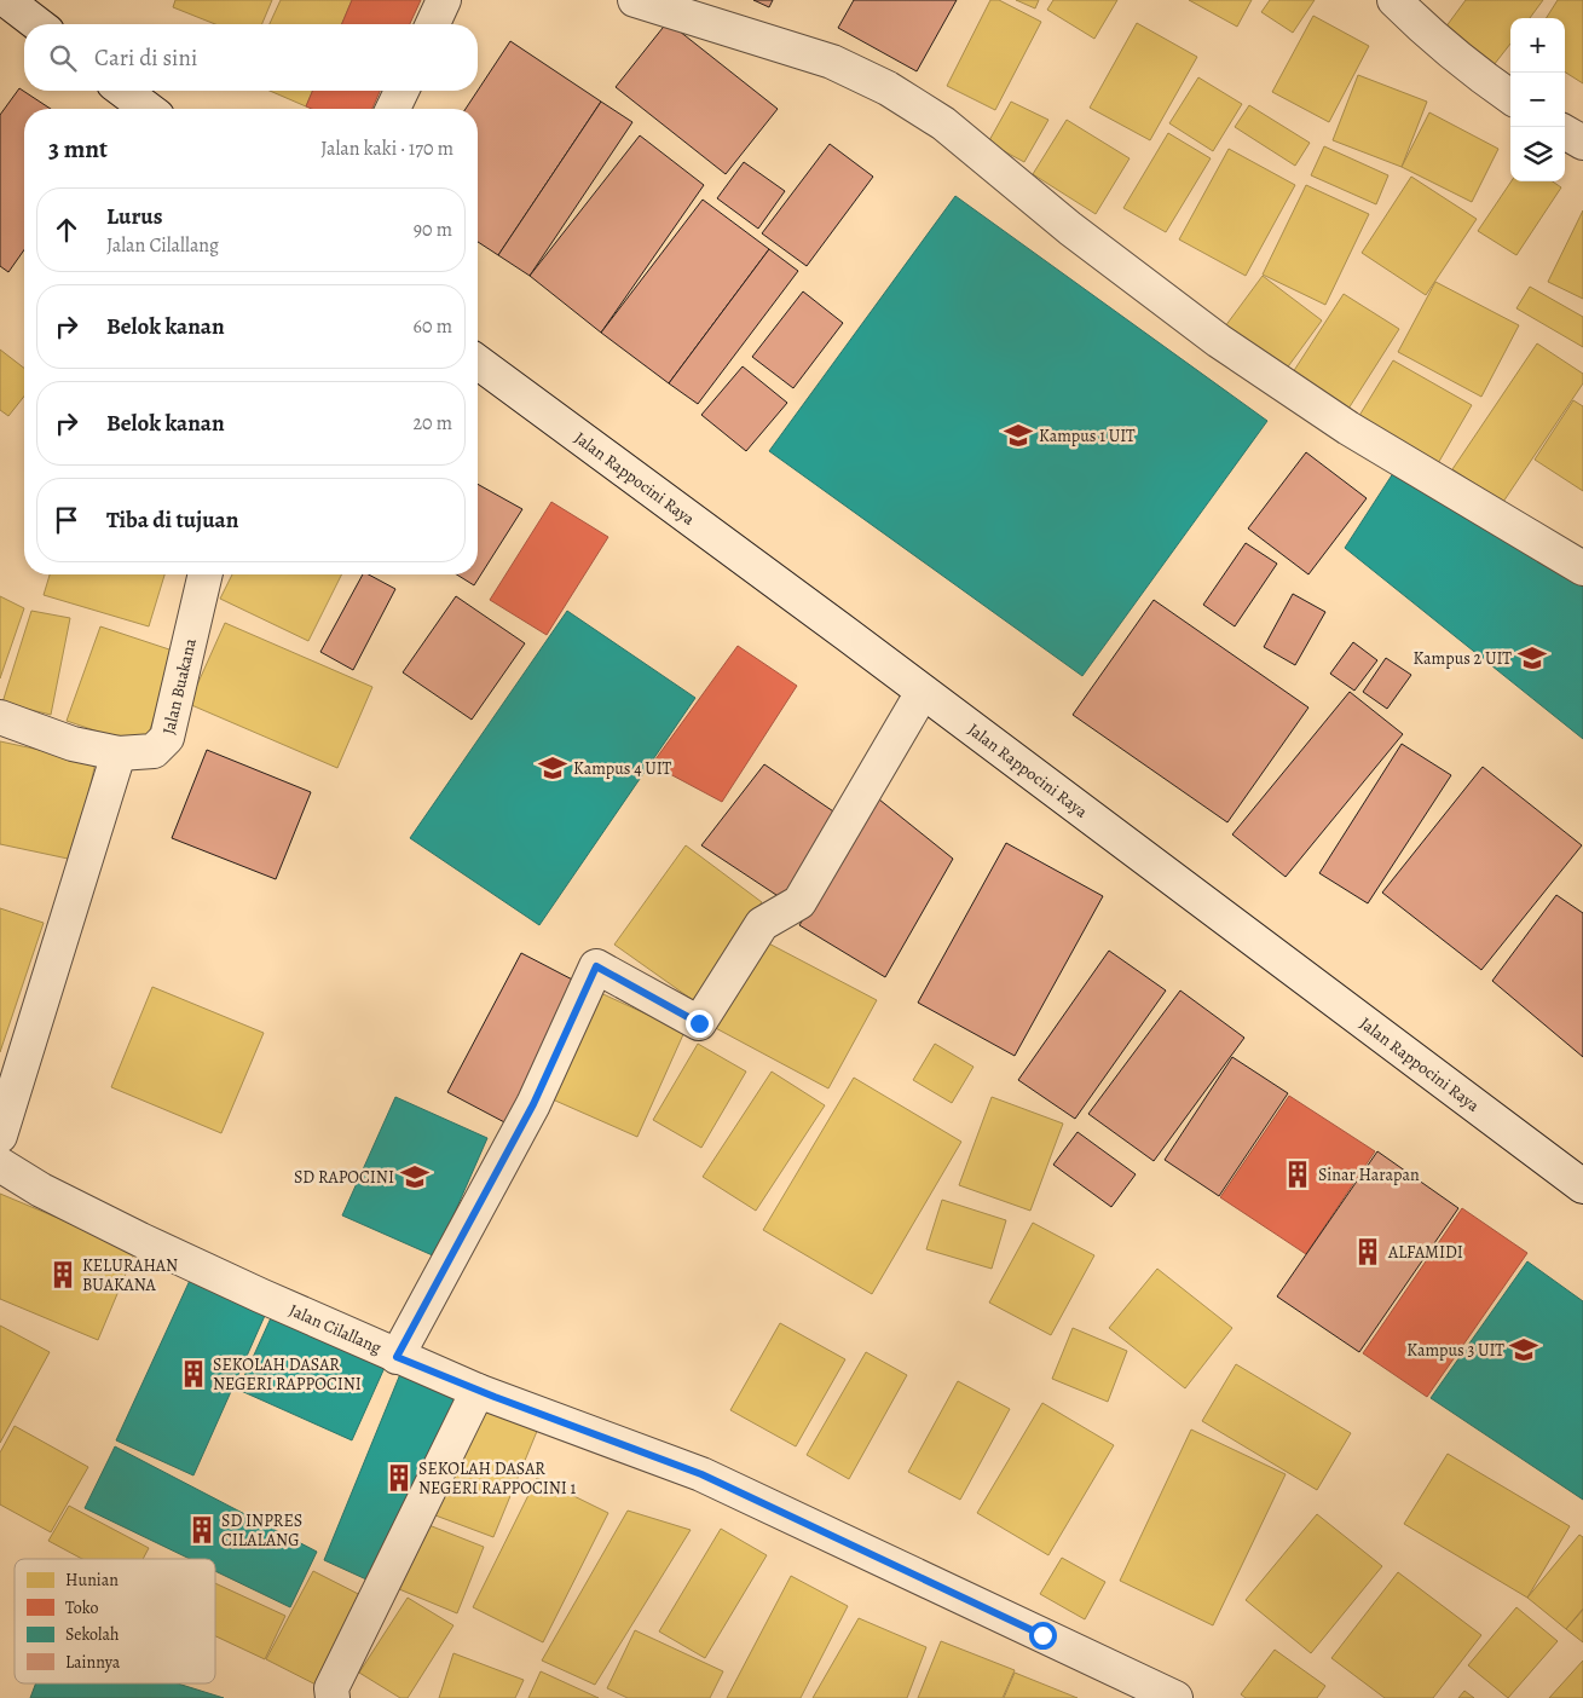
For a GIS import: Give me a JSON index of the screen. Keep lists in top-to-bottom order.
{
  "streets": {
    "street": ["Jalan Rappocini Raya", "Jalan Buakana", "Jalan Cilallang"]
  },
  "places": {
    "school or university": [
      "Kampus 1 UIT",
      "Kampus 2 UIT",
      "Kampus 4 UIT",
      "SD RAPOCINI",
      "Kampus 3 UIT"
    ],
    "building": [
      "Sinar Harapan",
      "ALFAMIDI",
      "KELURAHAN BUAKANA",
      "SEKOLAH DASAR NEGERI RAPPOCINI",
      "SEKOLAH DASAR NEGERI RAPPOCINI 1",
      "SD INPRES CILALANG"
    ]
  },
  "legend": [
    "Hunian",
    "Toko",
    "Sekolah",
    "Lainnya"
  ],
  "page": {
    "map_buttons": ["+", "−"],
    "search": "Cari di sini",
    "heading": ["3 mnt", "Jalan kaki · 170 m"],
    "list": [
      ["Lurus", "Jalan Cilallang", "90 m"],
      ["Belok kanan", "60 m"],
      ["Belok kanan", "20 m"],
      "Tiba di tujuan"
    ]
  }
}
